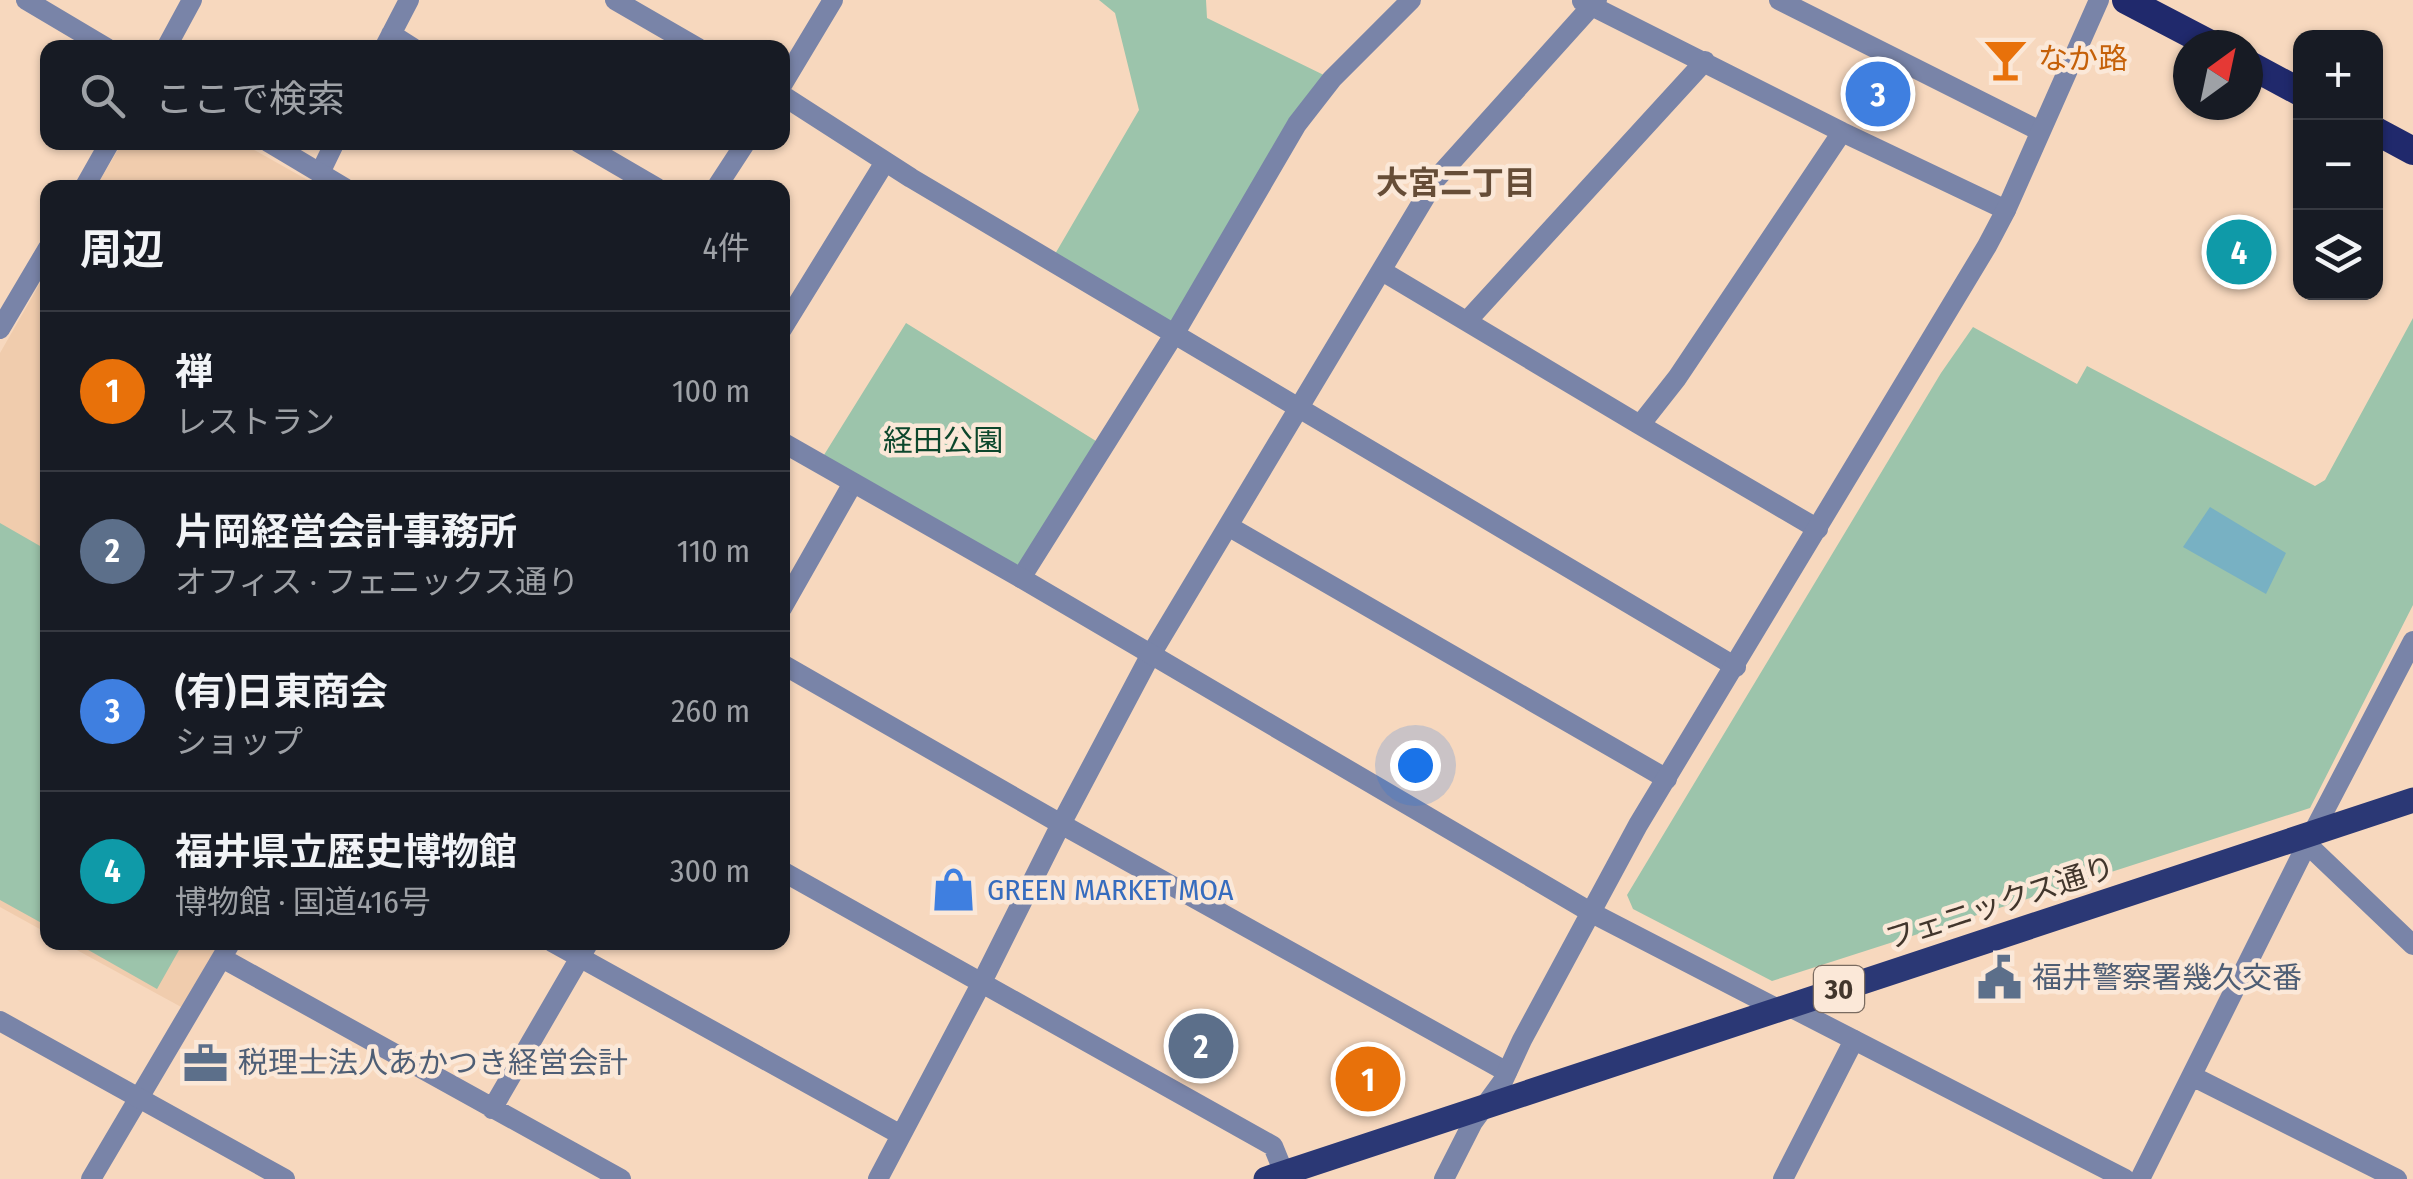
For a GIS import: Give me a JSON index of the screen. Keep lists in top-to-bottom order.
{
  "streets": {
    "main road": ["フェニックス通り", "30"]
  },
  "districts": ["大宮二丁目"],
  "parks": ["経田公園"],
  "places": {
    "bar": ["なか路"],
    "shop": ["GREEN MARKET MOA"],
    "public building": ["福井警察署幾久交番"],
    "office": ["税理士法人あかつき経営会計"]
  },
  "north": "top right",
  "page": {
    "map_buttons": ["+", "−"],
    "search": "ここで検索",
    "pins": [
      "3",
      "4",
      "2",
      "1"
    ],
    "heading": ["周辺", "4件"],
    "list": [
      {
        "mark": "1",
        "name": "禅",
        "note": "レストラン",
        "value": "100 m"
      },
      {
        "mark": "2",
        "name": "片岡経営会計事務所",
        "note": "オフィス · フェニックス通り",
        "value": "110 m"
      },
      {
        "mark": "3",
        "name": "(有)日東商会",
        "note": "ショップ",
        "value": "260 m"
      },
      {
        "mark": "4",
        "name": "福井県立歴史博物館",
        "note": "博物館 · 国道416号",
        "value": "300 m"
      }
    ]
  }
}
